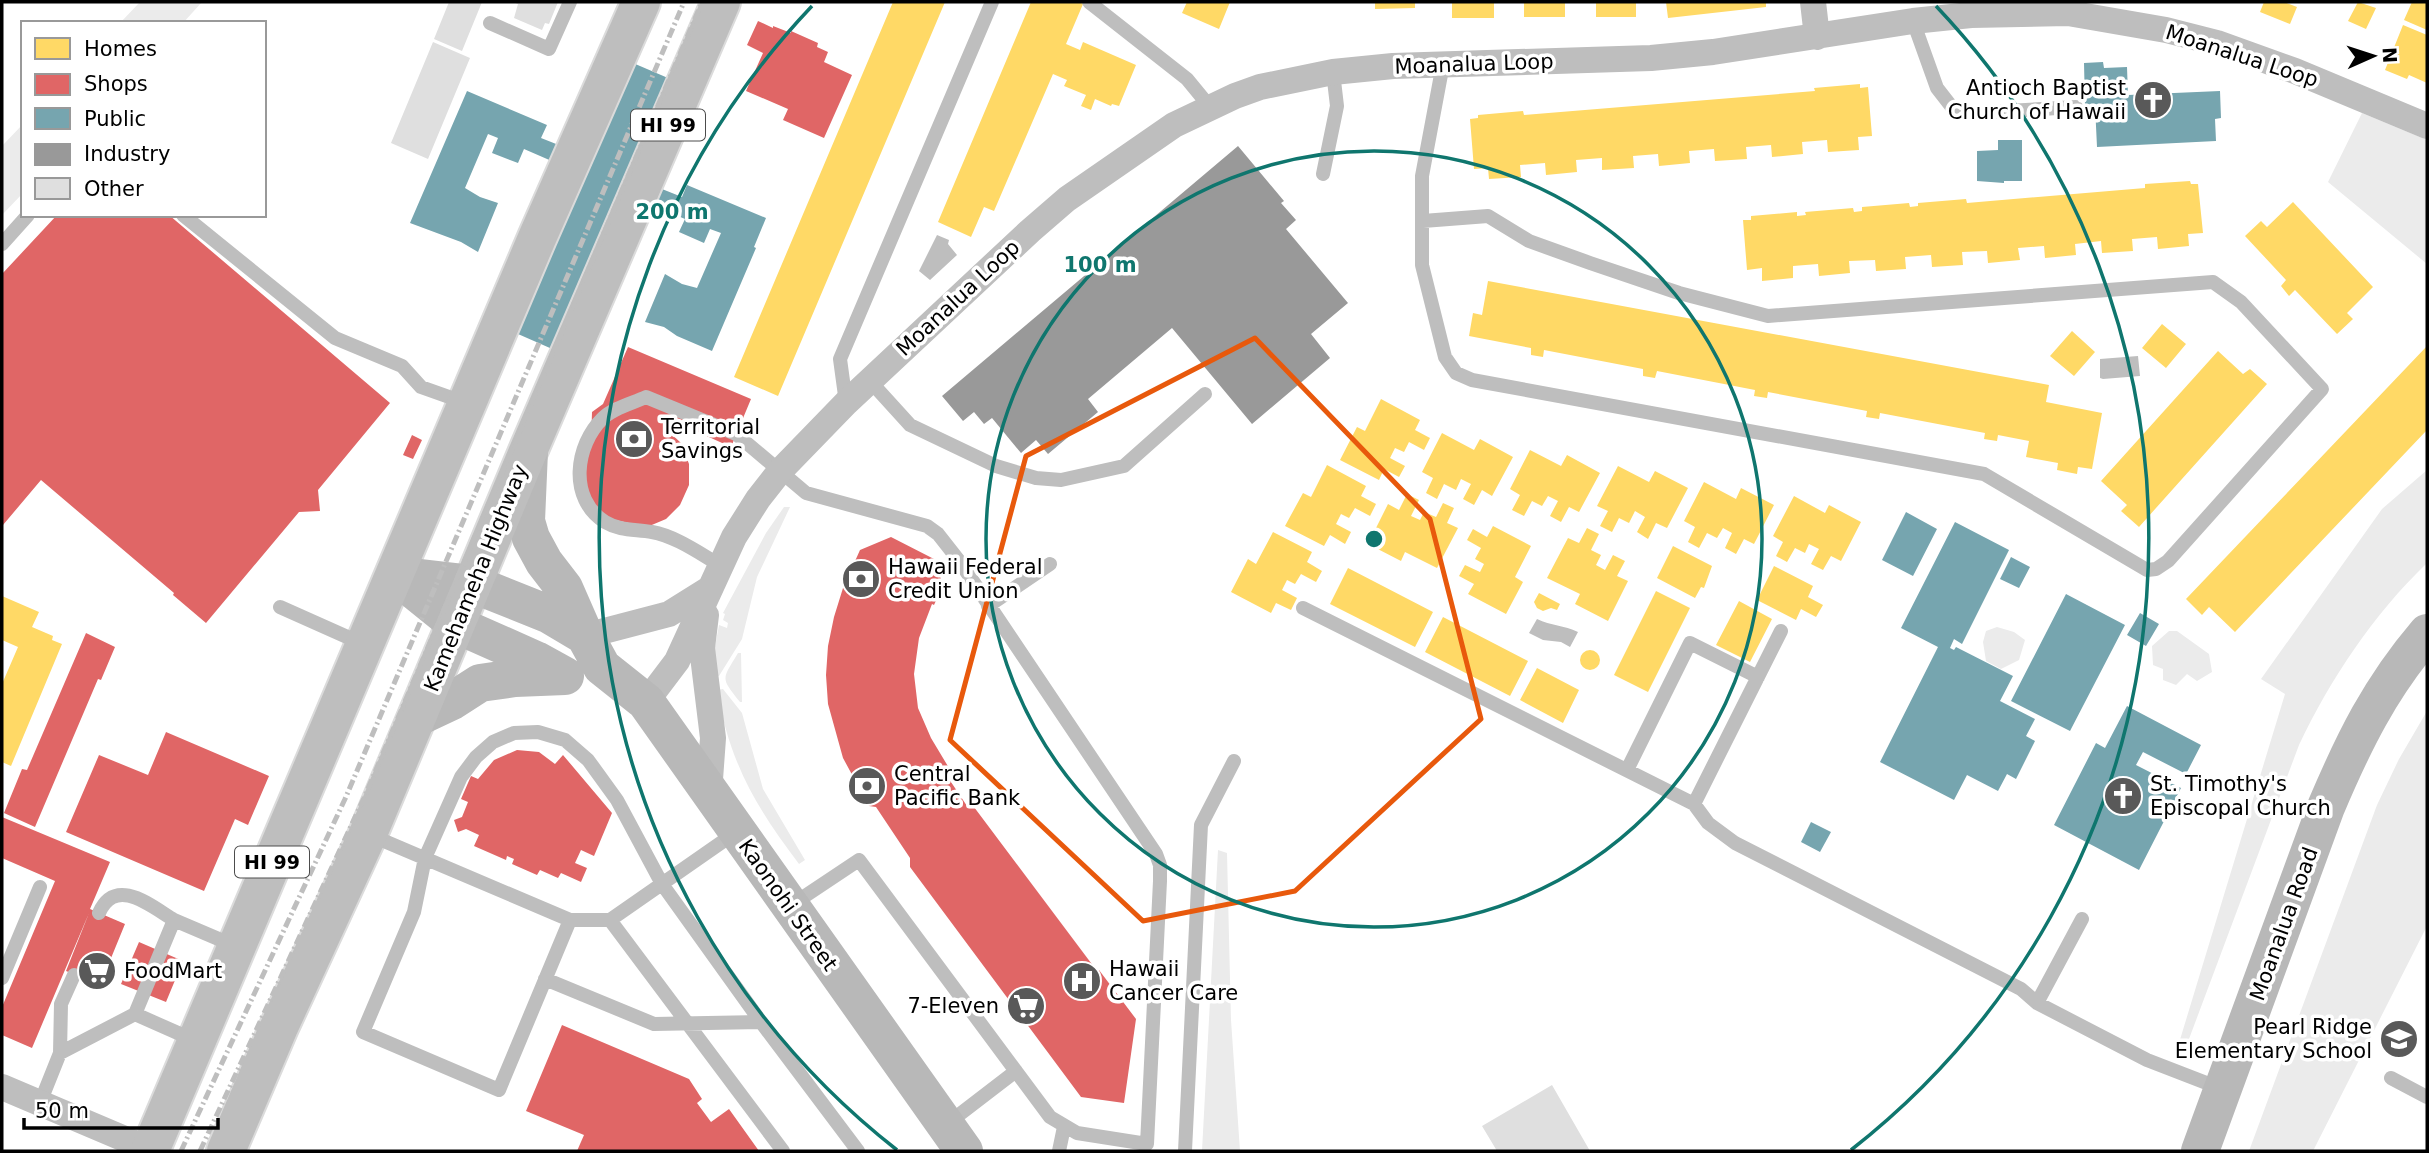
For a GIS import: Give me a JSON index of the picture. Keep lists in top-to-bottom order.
{
  "streets": {
    "main road": ["HI 99", "Kamehameha Highway"],
    "street": ["Moanalua Loop", "Kaonohi Street", "Moanalua Road"]
  },
  "crossings": [
    ["Moanalua Loop", "Kaonohi Street"],
    ["HI 99", "Kaonohi Street"],
    ["Kamehameha Highway", "Kaonohi Street"]
  ],
  "places": {
    "church": ["Antioch Baptist Church of Hawaii", "St. Timothy's Episcopal Church"],
    "bank": ["Territorial Savings", "Hawaii Federal Credit Union", "Central Pacific Bank"],
    "supermarket": ["FoodMart", "7-Eleven"],
    "hospital": ["Hawaii Cancer Care"],
    "school or university": ["Pearl Ridge Elementary School"]
  },
  "legend": [
    "Homes",
    "Shops",
    "Public",
    "Industry",
    "Other"
  ],
  "scale_bar": "50 m",
  "north": "right",
  "rings": ["200 m", "100 m"]
}
